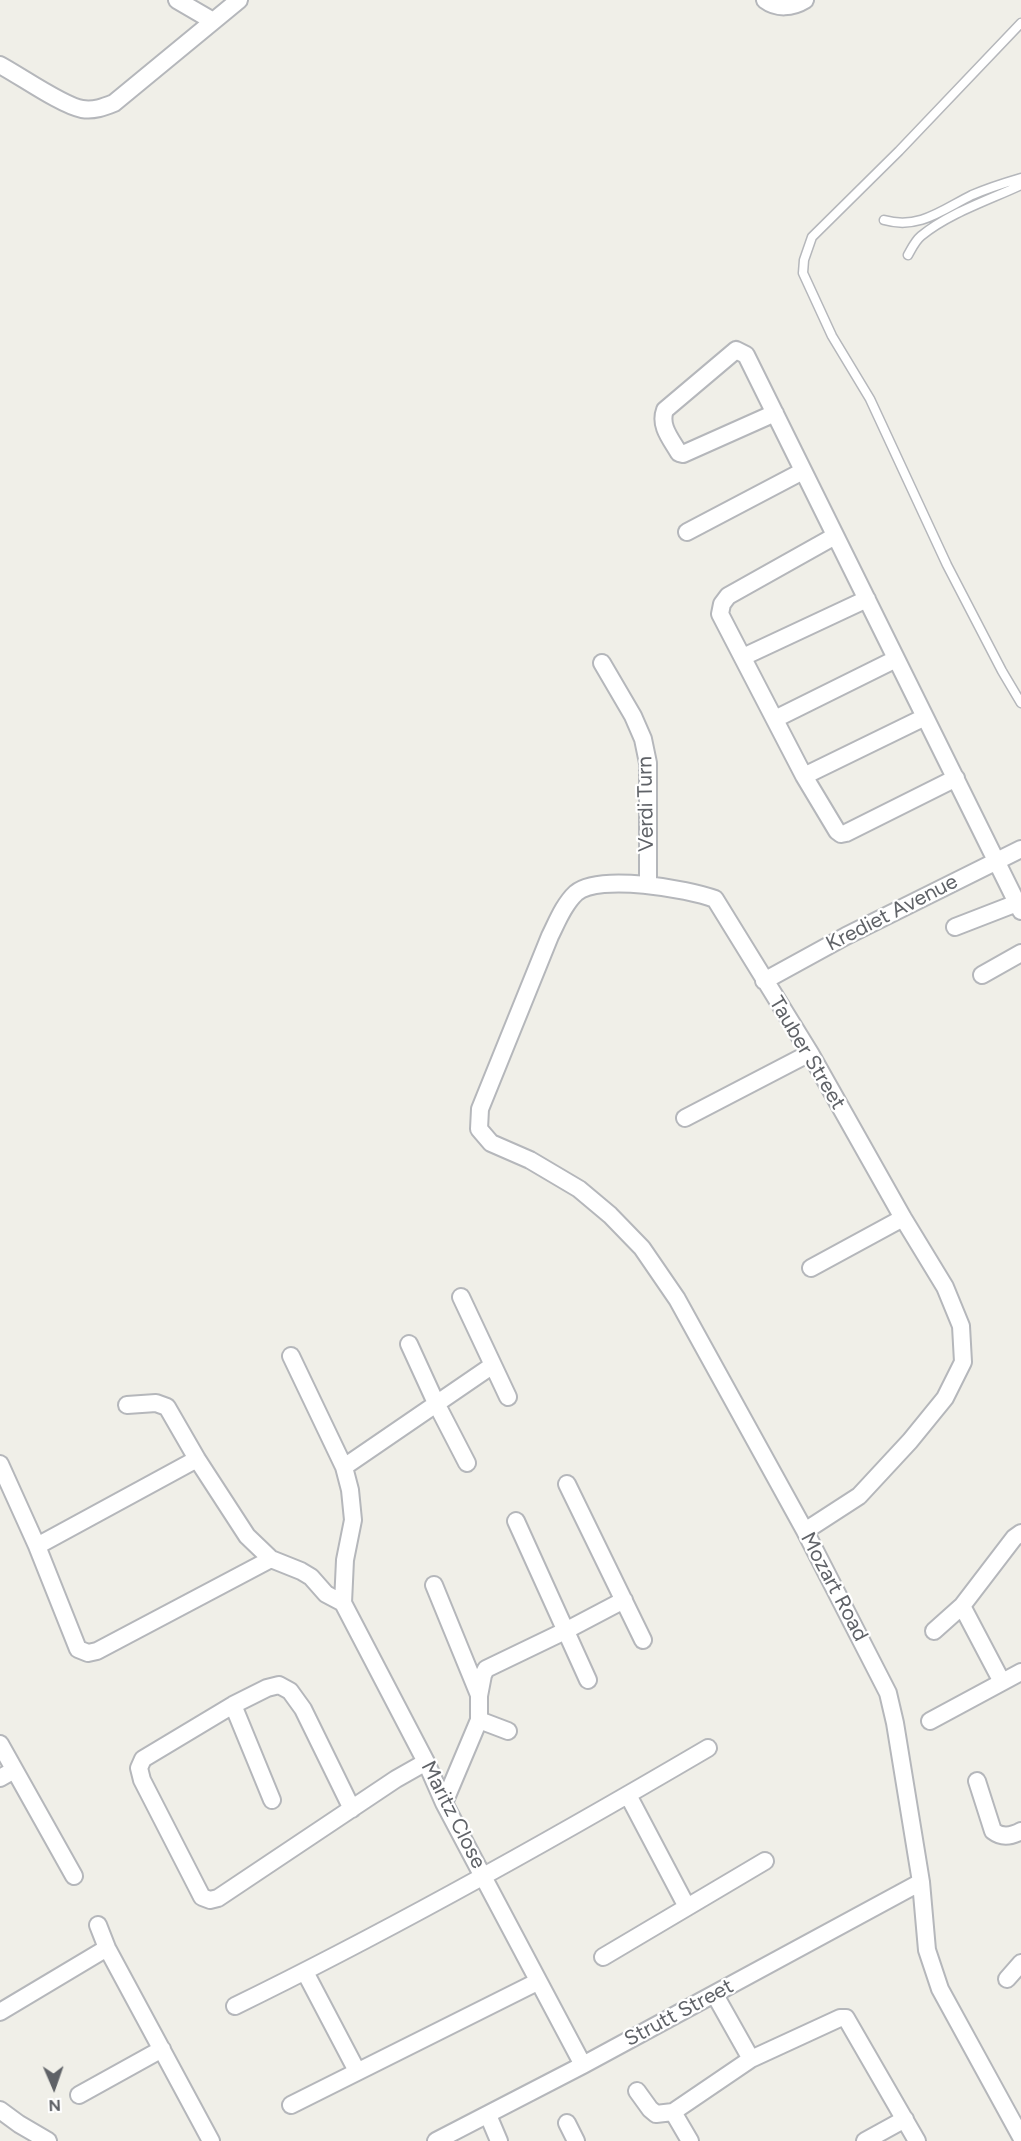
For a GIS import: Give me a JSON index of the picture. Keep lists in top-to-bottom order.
{
  "streets": {
    "street": [
      "Verdi Turn",
      "Krediet Avenue",
      "Tauber Street",
      "Mozart Road",
      "Maritz Close",
      "Strutt Street"
    ]
  },
  "crossings": [
    ["Verdi Turn", "Tauber Street"],
    ["Krediet Avenue", "Tauber Street"],
    ["Tauber Street", "Mozart Road"],
    ["Mozart Road", "Strutt Street"],
    ["Maritz Close", "Strutt Street"]
  ],
  "north": "bottom"
}
